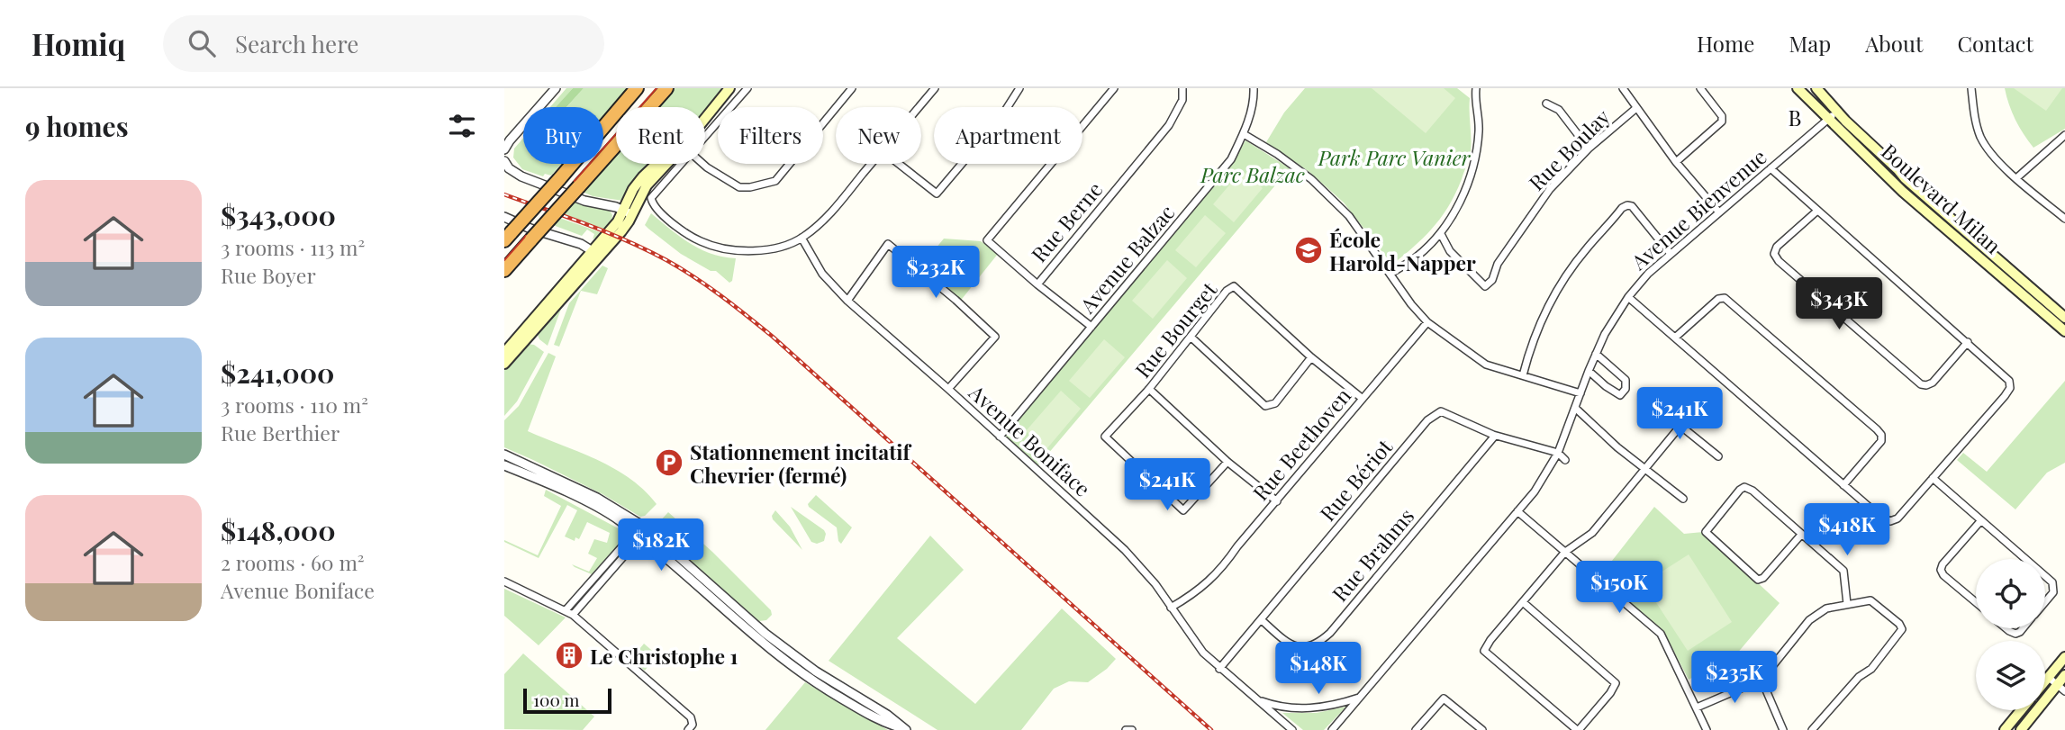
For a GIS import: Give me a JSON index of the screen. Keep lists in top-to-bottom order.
{
  "streets": {
    "main road": ["Boulevard Milan"],
    "street": [
      "Rue Boulay",
      "Avenue Bienvenue",
      "Rue Berne",
      "Avenue Balzac",
      "Rue Bourget",
      "Avenue Boniface",
      "Rue Beethoven",
      "Rue Bériot",
      "Rue Brahms"
    ]
  },
  "crossings": [
    ["Boulevard Milan", "Avenue Bienvenue"],
    ["Avenue Bienvenue", "Avenue Boniface"],
    ["Avenue Bienvenue", "Rue Bériot"],
    ["Avenue Balzac", "Avenue Boniface"],
    ["Rue Bourget", "Rue Beethoven"],
    ["Avenue Boniface", "Rue Beethoven"],
    ["Avenue Boniface", "Rue Bériot"],
    ["Rue Bériot", "Rue Brahms"]
  ],
  "districts": ["B"],
  "parks": ["Park Parc Vanier", "Parc Balzac"],
  "places": {
    "school or university": ["École Harold-Napper"],
    "parking": ["Stationnement incitatif Chevrier (fermé)"],
    "building": ["Le Christophe 1"]
  },
  "scale_bar": "100 m",
  "page": {
    "header": "Homiq",
    "search": "Search here",
    "nav": [
      "Home",
      "Map",
      "About",
      "Contact"
    ],
    "heading": "9 homes",
    "chip": [
      "Buy",
      "Rent",
      "Filters",
      "New",
      "Apartment"
    ],
    "list": [
      {
        "name": "$343,000",
        "note": "3 rooms · 113 m² · Rue Boyer"
      },
      {
        "name": "$241,000",
        "note": "3 rooms · 110 m² · Rue Berthier"
      },
      {
        "name": "$148,000",
        "note": "2 rooms · 60 m² · Avenue Boniface"
      }
    ],
    "price": [
      "$232K",
      "$343K",
      "$241K",
      "$241K",
      "$418K",
      "$182K",
      "$150K",
      "$148K",
      "$235K"
    ],
    "scale": "100 m"
  }
}
